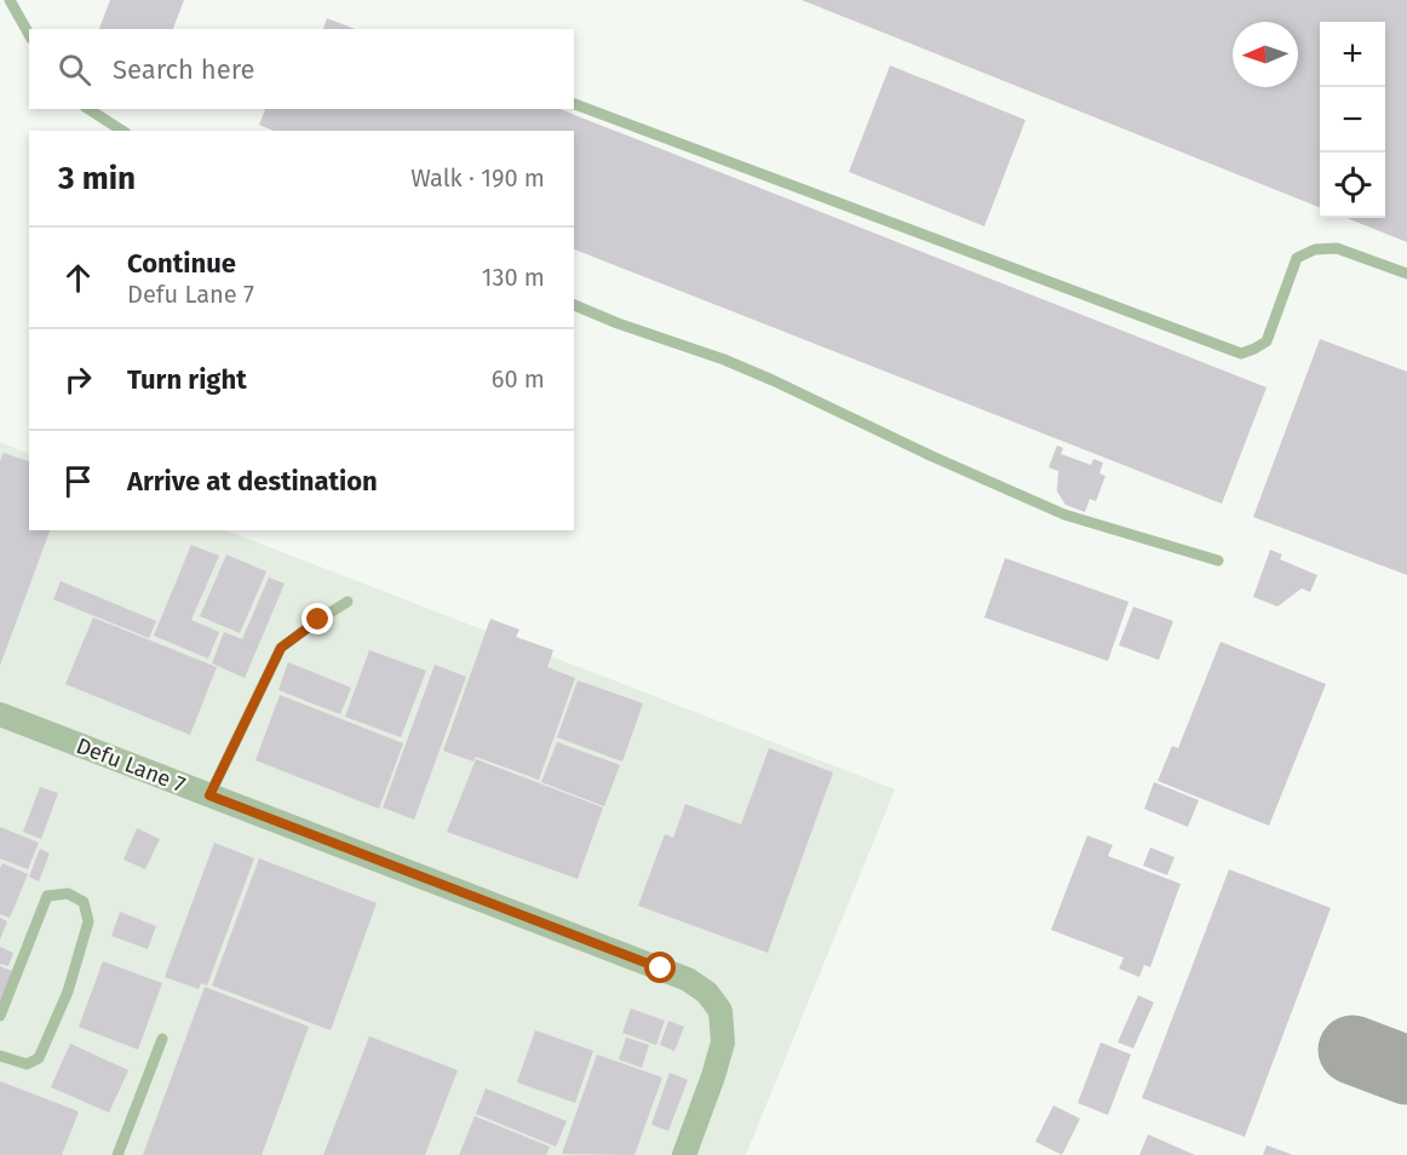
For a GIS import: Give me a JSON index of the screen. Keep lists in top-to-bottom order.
{
  "streets": {
    "street": ["Defu Lane 7"]
  },
  "north": "left",
  "page": {
    "map_buttons": ["+", "−"],
    "search": "Search here",
    "heading": ["3 min", "Walk · 190 m"],
    "list": [
      ["Continue", "Defu Lane 7", "130 m"],
      ["Turn right", "60 m"],
      "Arrive at destination"
    ]
  }
}
